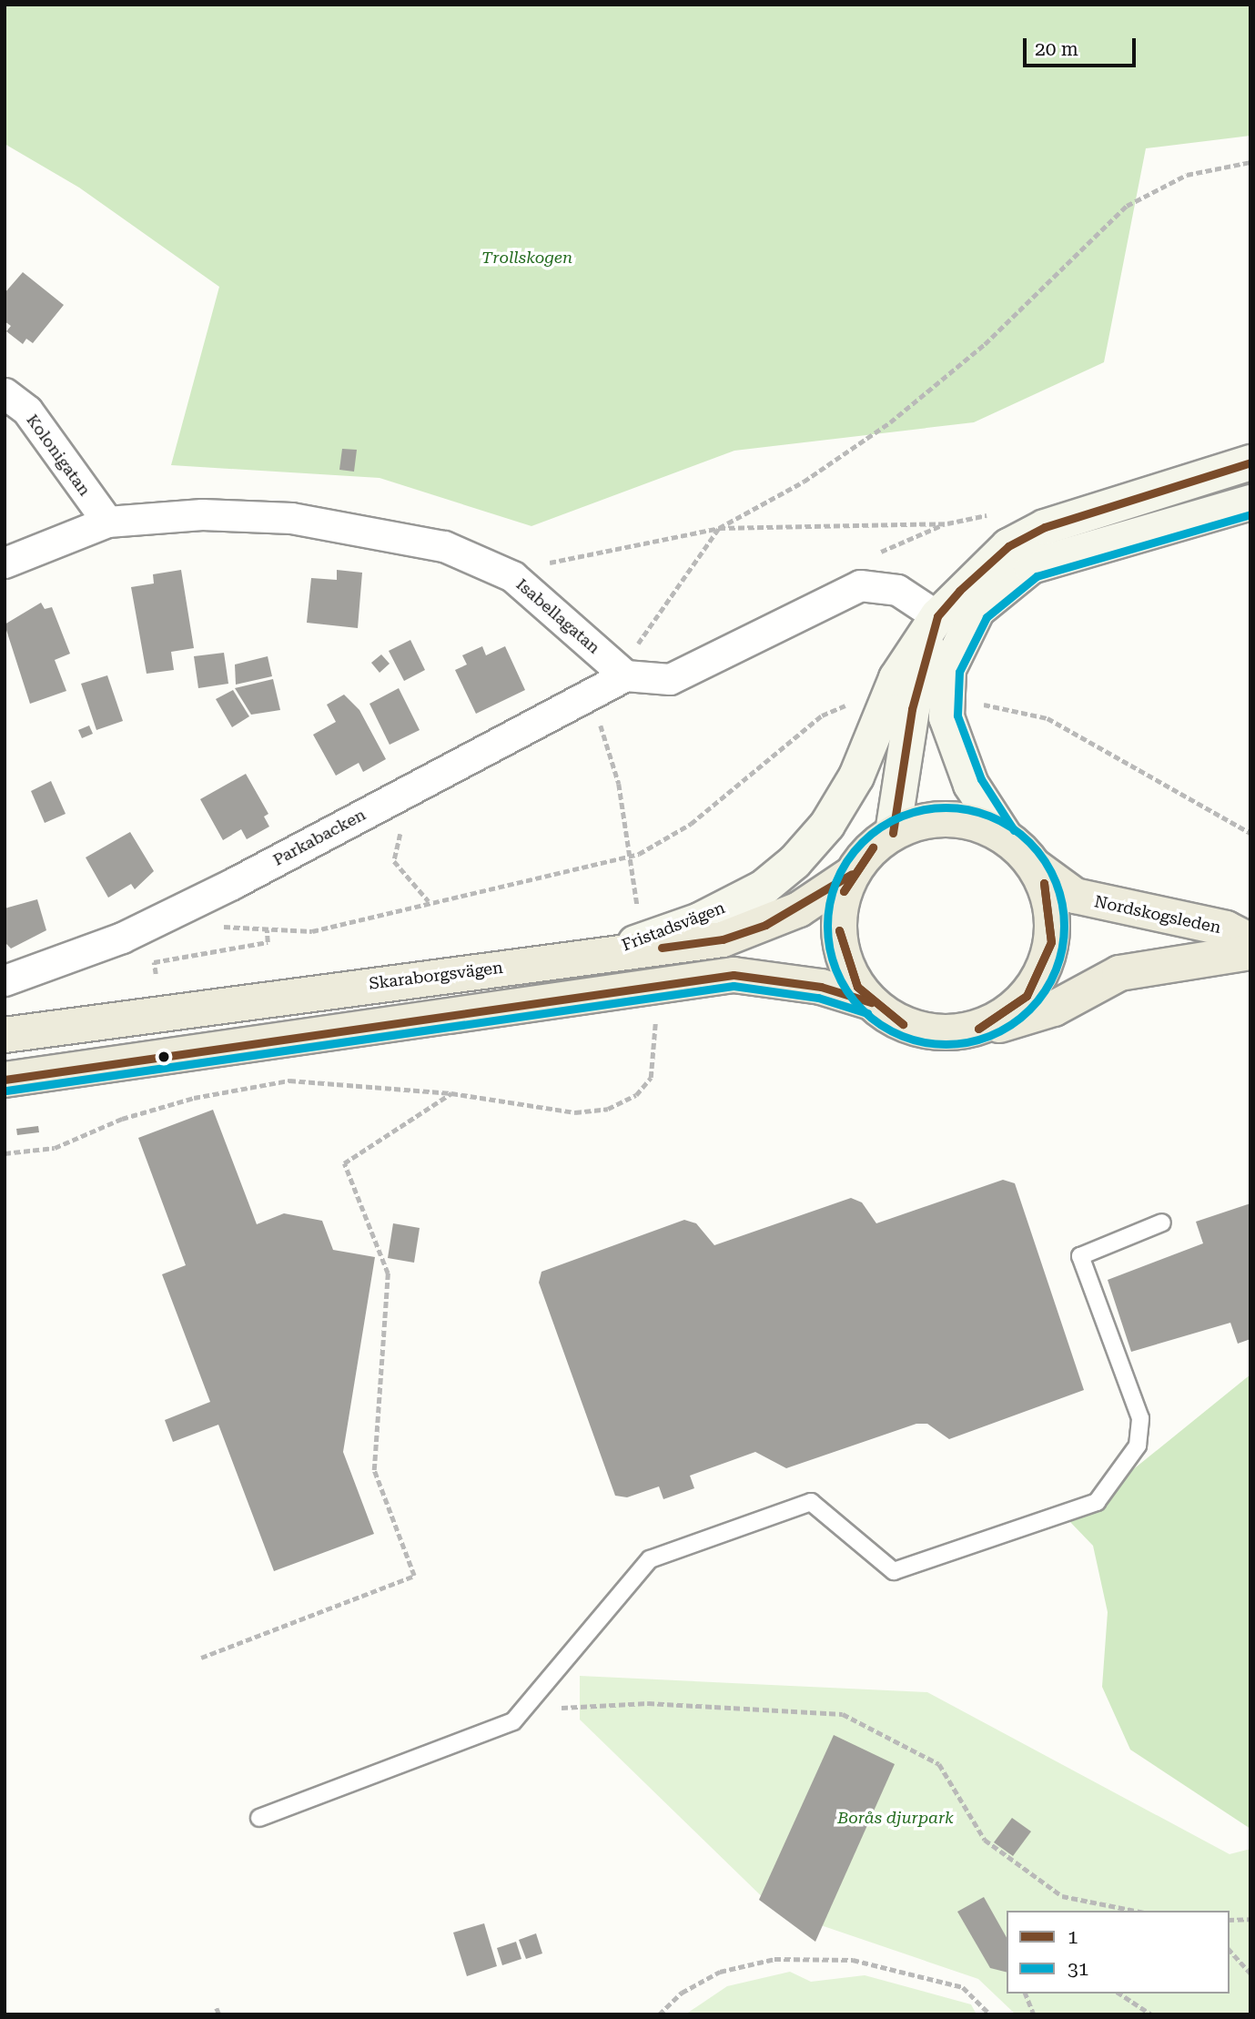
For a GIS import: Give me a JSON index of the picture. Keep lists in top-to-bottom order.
{
  "streets": {
    "main road": ["Nordskogsleden", "Skaraborgsvägen"],
    "street": [
      "Kolonigatan",
      "Isabellagatan",
      "Parkabacken",
      "Fristadsvägen"
    ]
  },
  "crossings": [
    ["Kolonigatan", "Isabellagatan"],
    ["Isabellagatan", "Parkabacken"],
    ["Nordskogsleden", "Skaraborgsvägen"],
    ["Fristadsvägen", "Skaraborgsvägen"]
  ],
  "parks": ["Trollskogen", "Borås djurpark"],
  "lines": ["transit line 1", "transit line 31"],
  "legend": ["1", "31"],
  "scale_bar": "20 m"
}
